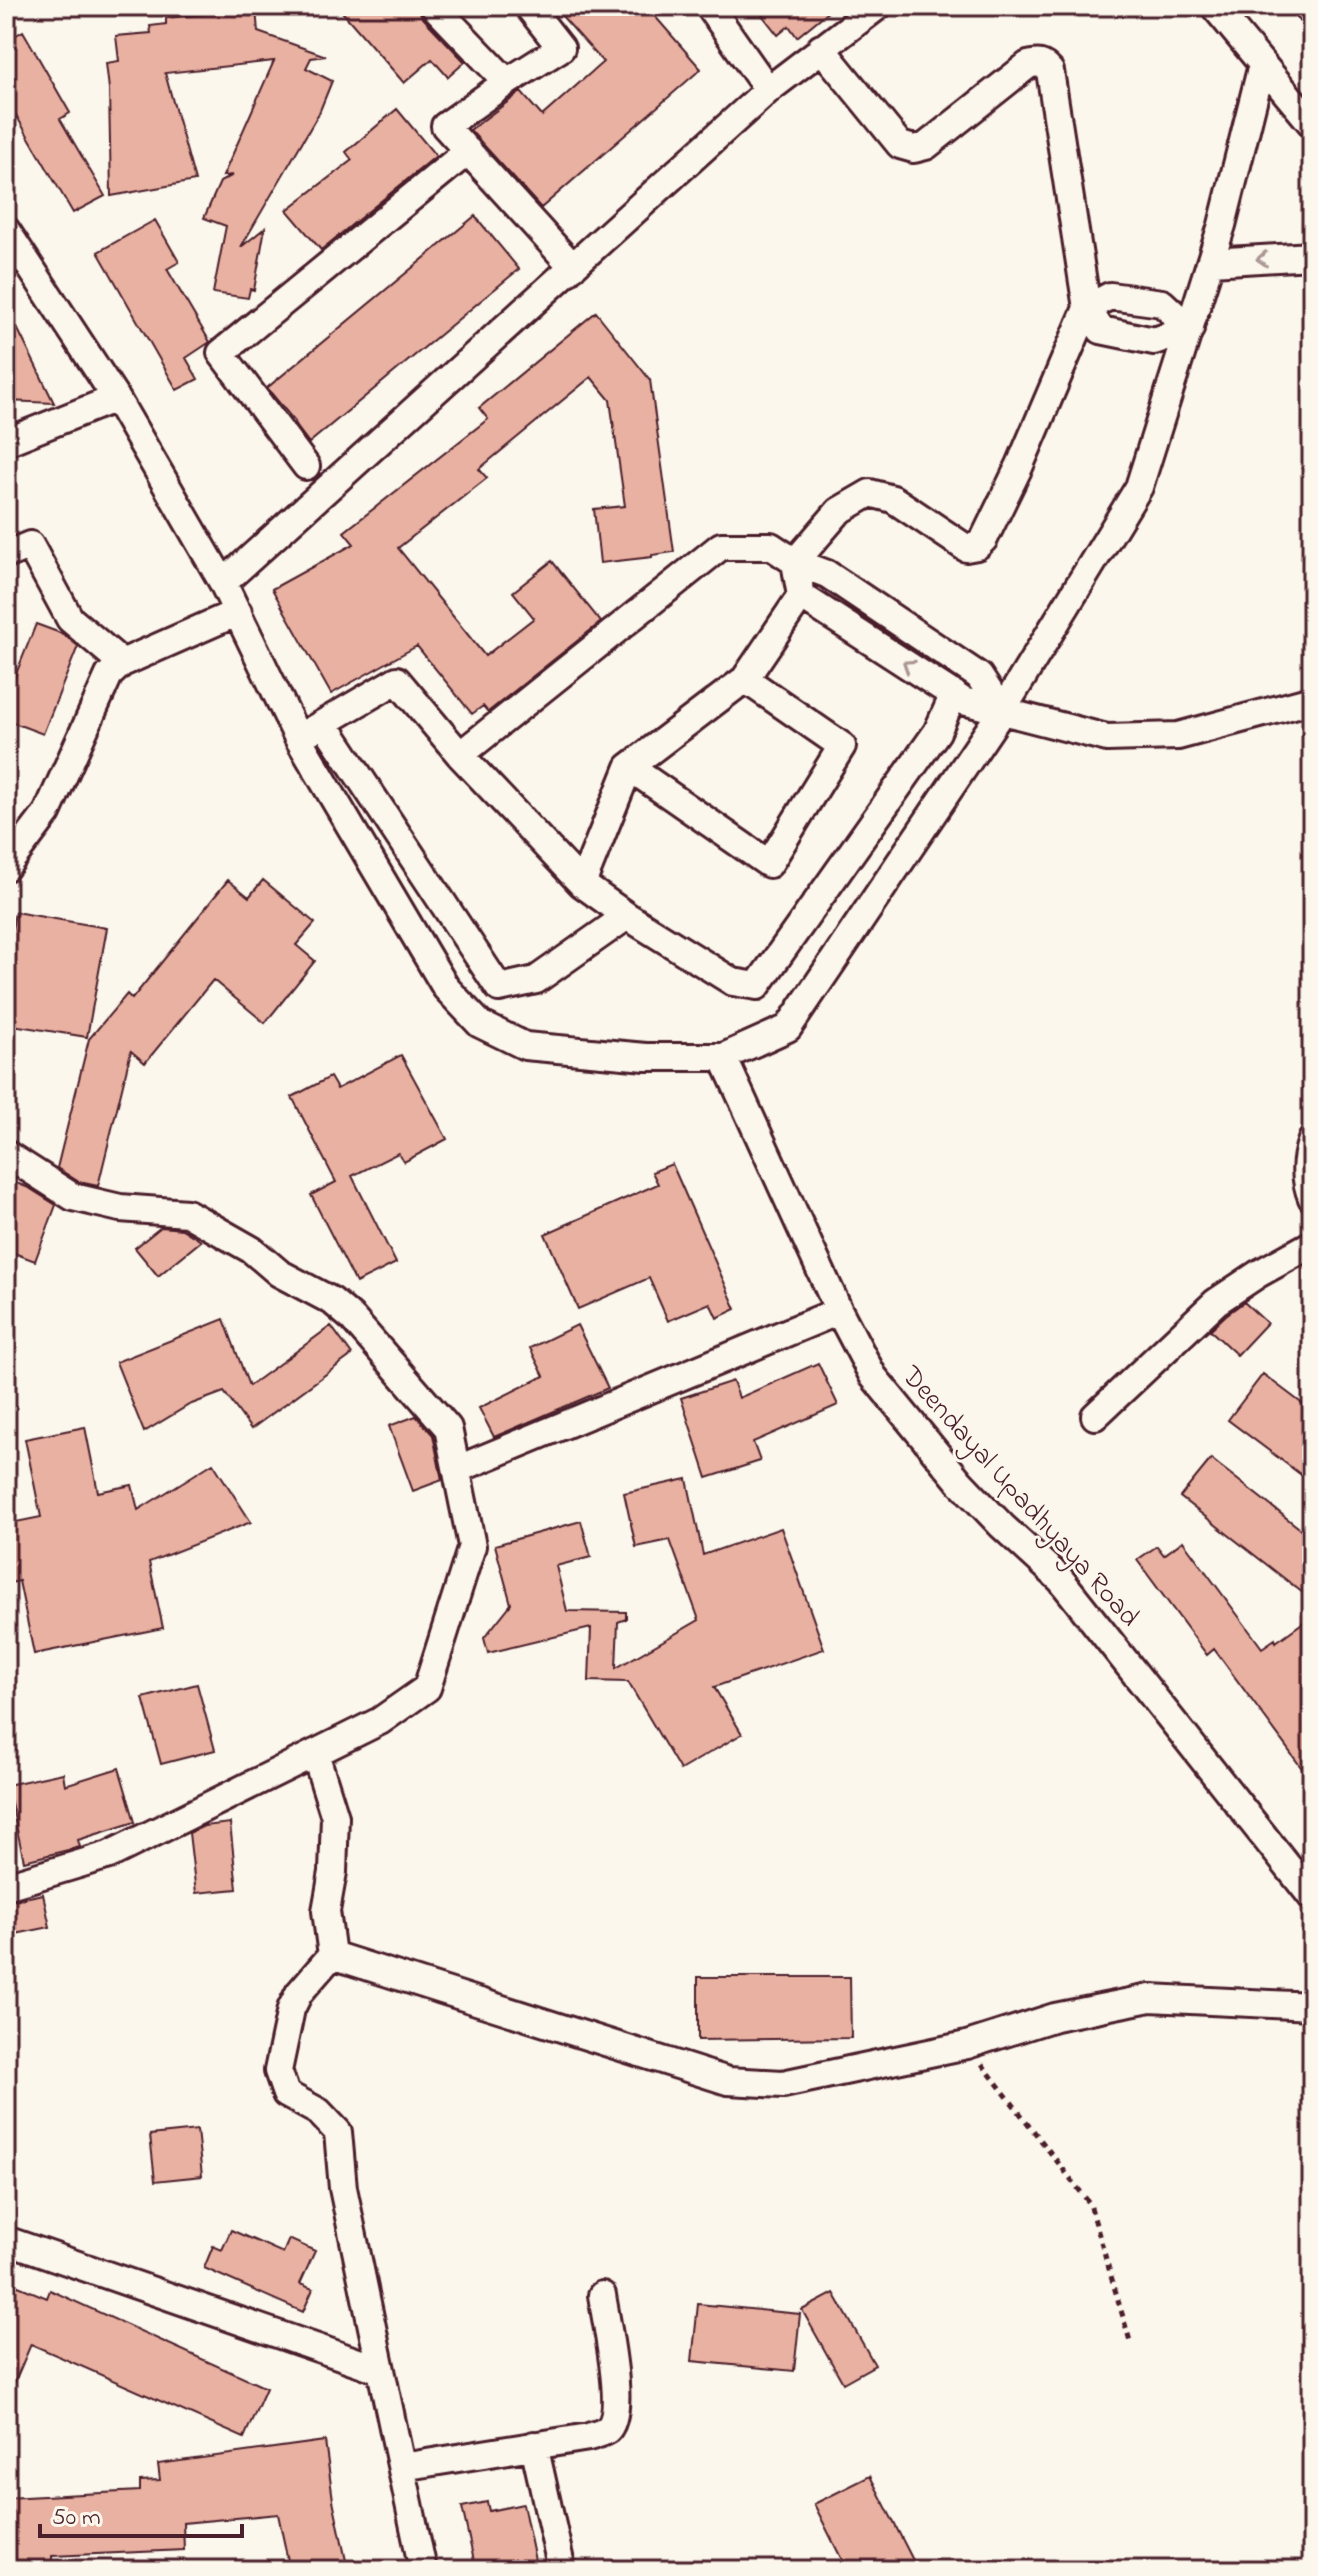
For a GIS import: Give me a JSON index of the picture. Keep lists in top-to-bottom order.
{
  "streets": {
    "street": ["Deendayal Upadhyaya Road"]
  },
  "scale_bar": "50 m"
}
